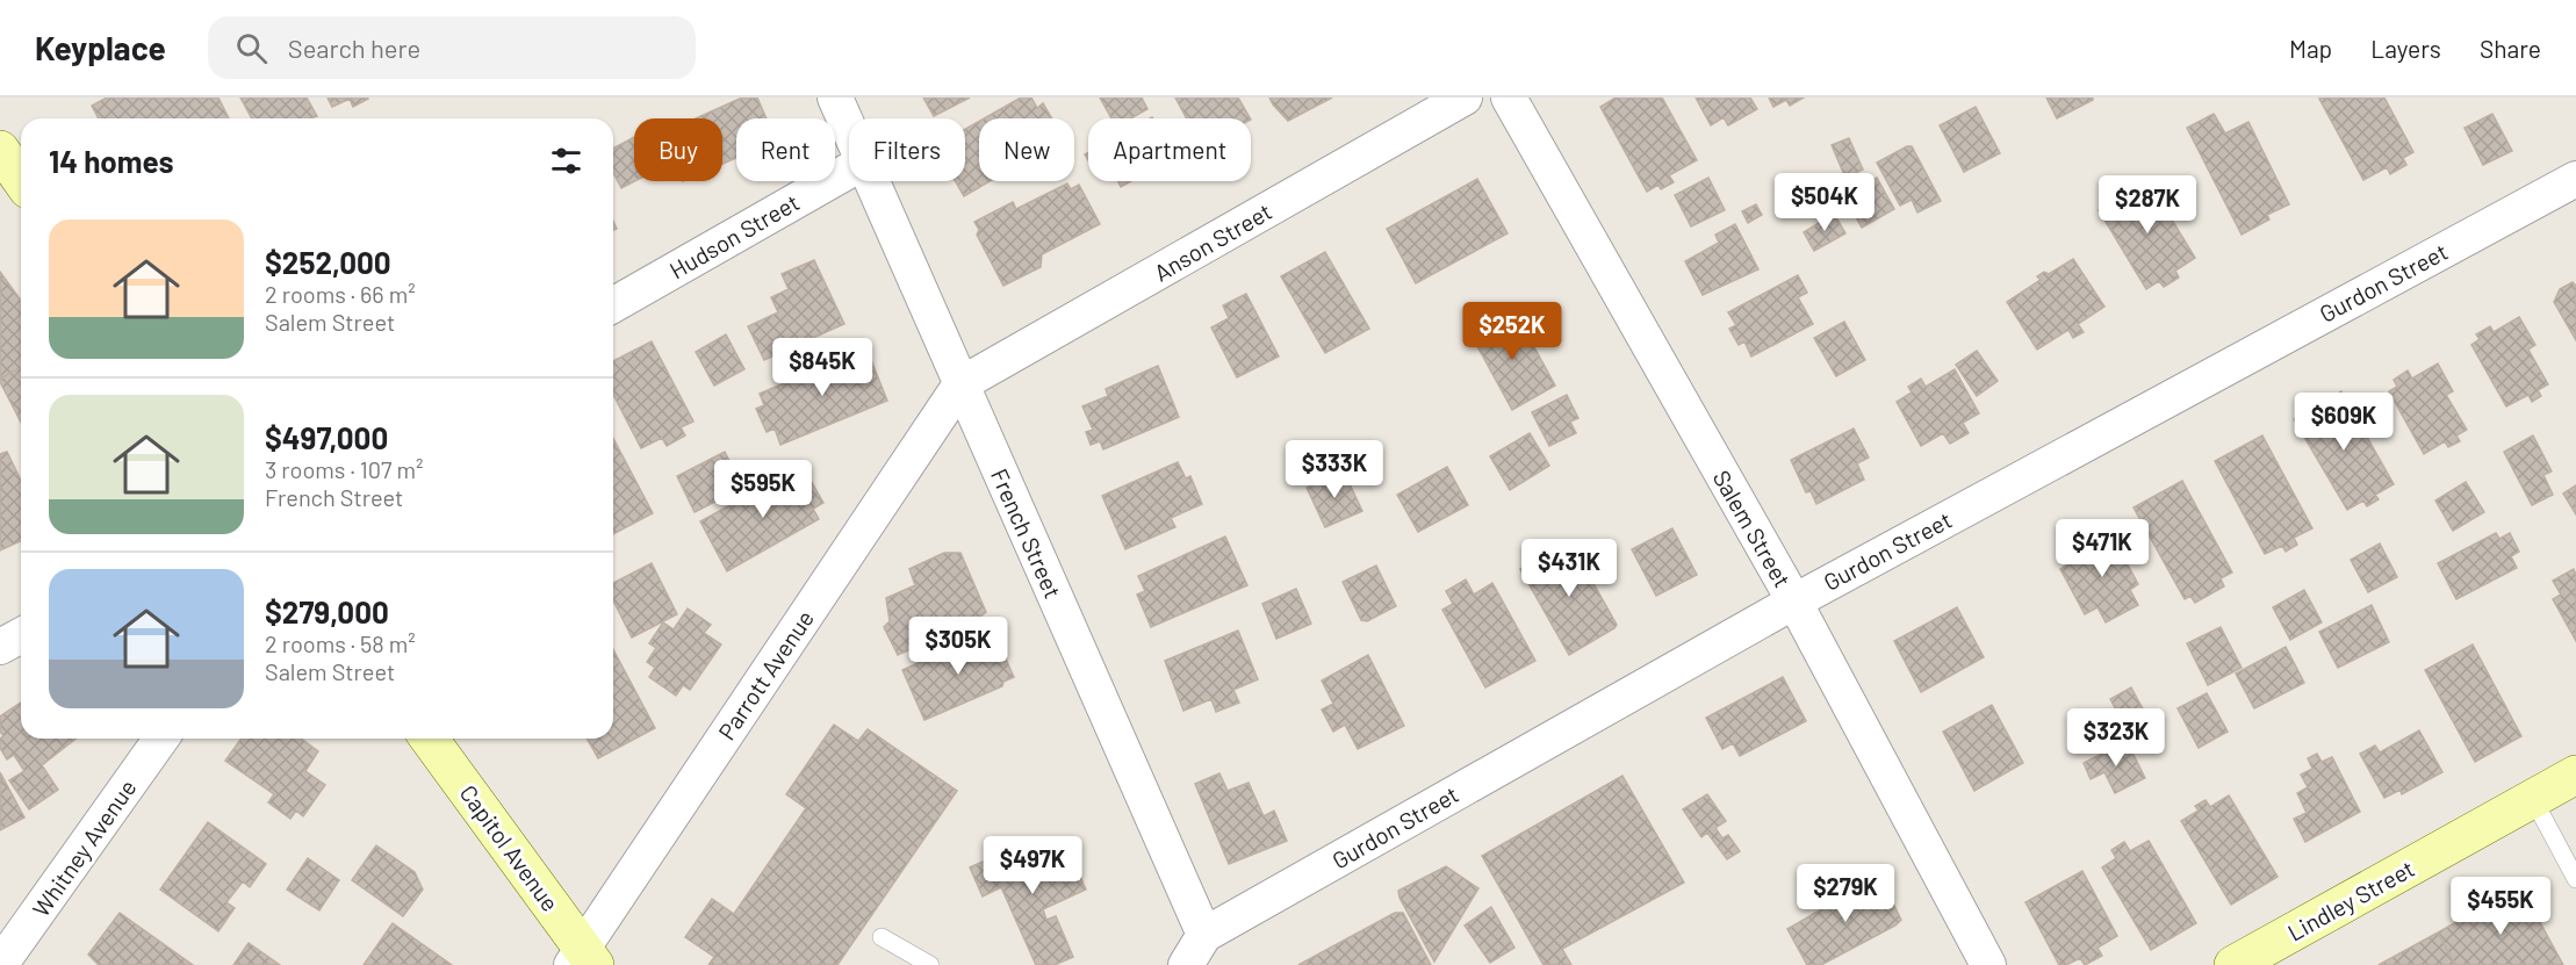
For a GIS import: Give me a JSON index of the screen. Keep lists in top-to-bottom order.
{
  "streets": {
    "main road": ["Capitol Avenue", "Lindley Street"],
    "street": [
      "Hudson Street",
      "Anson Street",
      "Gurdon Street",
      "Salem Street",
      "French Street",
      "Parrott Avenue",
      "Whitney Avenue"
    ]
  },
  "crossings": [
    ["Anson Street", "French Street"],
    ["Anson Street", "Parrott Avenue"],
    ["Gurdon Street", "Salem Street"],
    ["Gurdon Street", "French Street"],
    ["French Street", "Parrott Avenue"],
    ["Parrott Avenue", "Capitol Avenue"]
  ],
  "page": {
    "header": "Keyplace",
    "search": "Search here",
    "nav": ["Map", "Layers", "Share"],
    "chip": [
      "Buy",
      "Rent",
      "Filters",
      "New",
      "Apartment"
    ],
    "heading": "14 homes",
    "price": [
      "$504K",
      "$287K",
      "$252K",
      "$845K",
      "$609K",
      "$333K",
      "$595K",
      "$471K",
      "$431K",
      "$305K",
      "$323K",
      "$497K",
      "$279K",
      "$455K"
    ],
    "list": [
      {
        "name": "$252,000",
        "note": "2 rooms · 66 m² · Salem Street"
      },
      {
        "name": "$497,000",
        "note": "3 rooms · 107 m² · French Street"
      },
      {
        "name": "$279,000",
        "note": "2 rooms · 58 m² · Salem Street"
      }
    ]
  }
}
